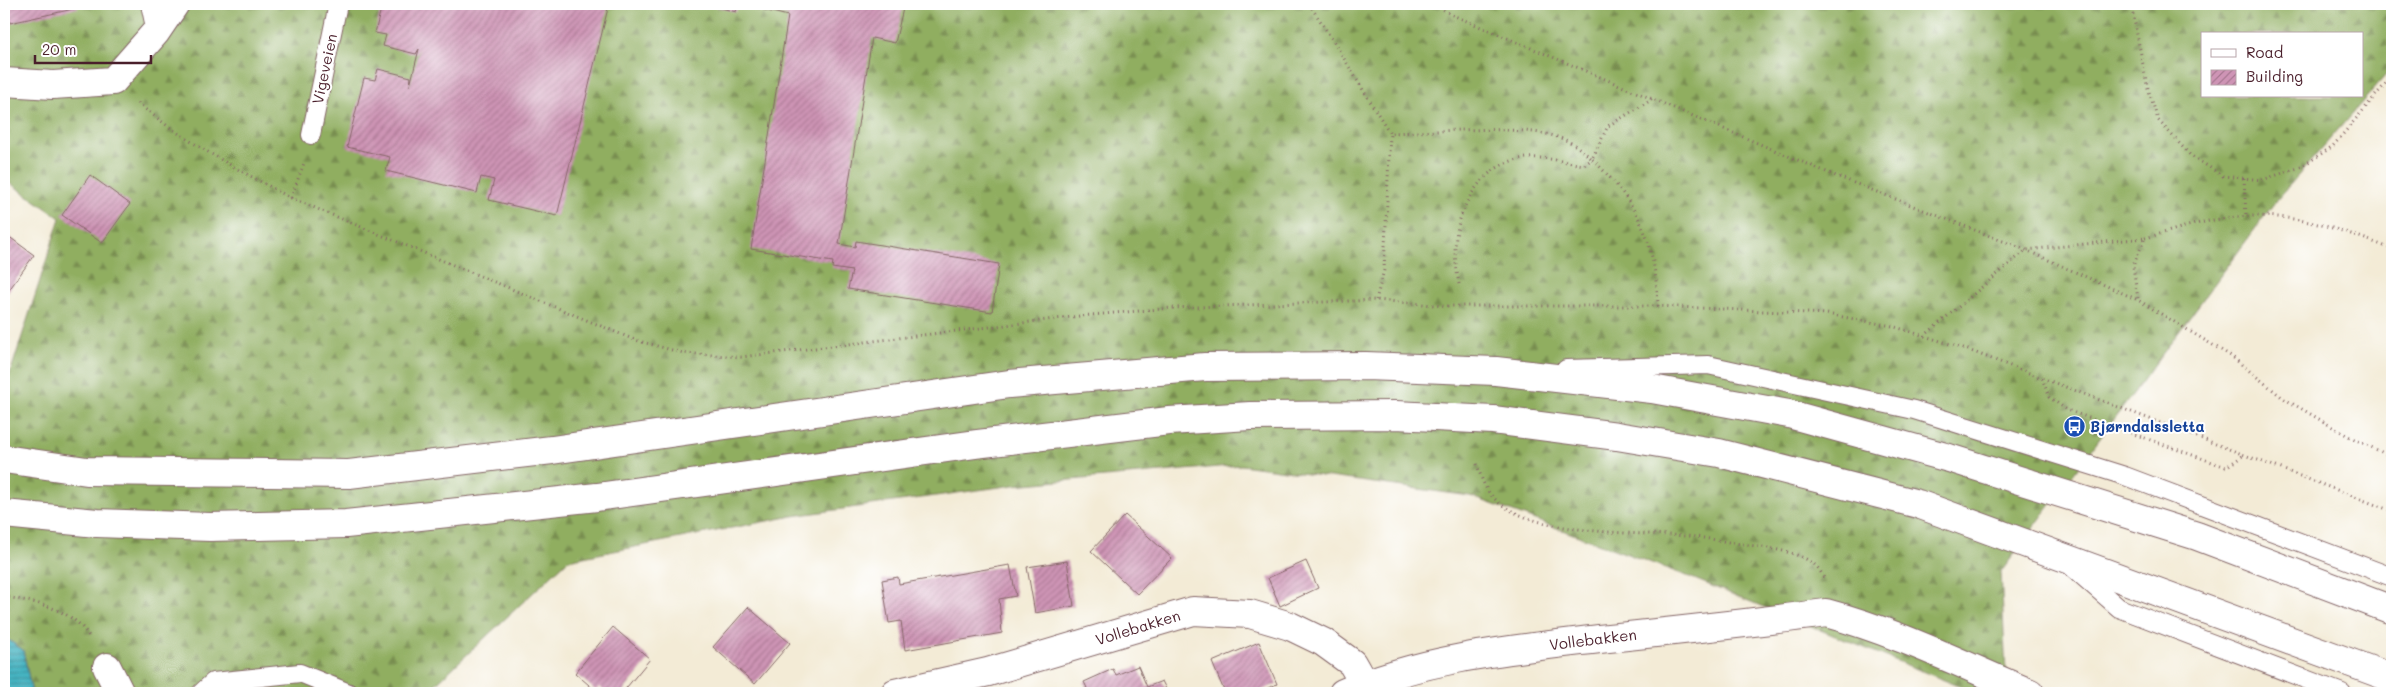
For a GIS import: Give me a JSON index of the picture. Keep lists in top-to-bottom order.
{
  "streets": {
    "main road": ["Vollebakken"],
    "lane": ["Vigeveien"]
  },
  "places": {
    "bus stop": ["Bjørndalssletta"]
  },
  "legend": ["Road", "Building"],
  "scale_bar": "20 m"
}
